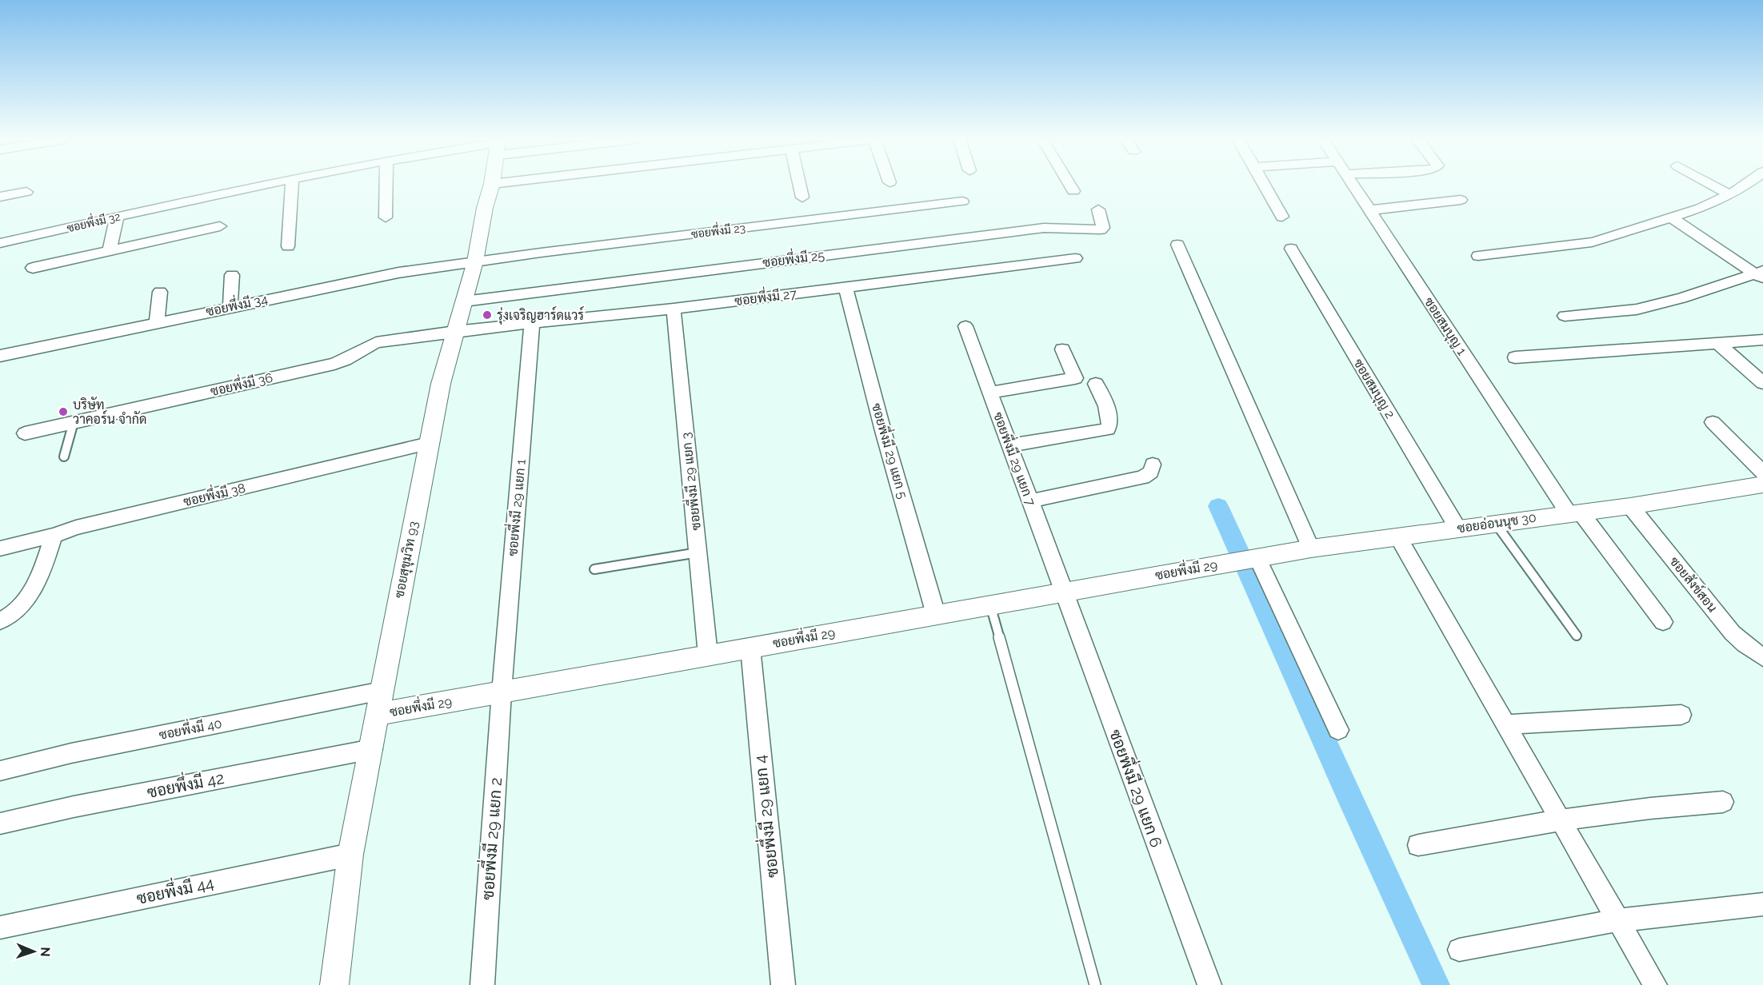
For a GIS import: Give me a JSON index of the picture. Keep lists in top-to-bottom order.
{
  "streets": {
    "street": [
      "ซอยพึ่งมี 32",
      "ซอยพึ่งมี 23",
      "ซอยพึ่งมี 25",
      "ซอยพึ่งมี 27",
      "ซอยพึ่งมี 34",
      "ซอยสมบุญ 1",
      "ซอยพึ่งมี 36",
      "ซอยสมบุญ 2",
      "ซอยพึ่งมี 29 แยก 5",
      "ซอยพึ่งมี 29 แยก 7",
      "ซอยพึ่งมี 29 แยก 3",
      "ซอยพึ่งมี 38",
      "ซอยพึ่งมี 29 แยก 1",
      "ซอยอ่อนนุช 30",
      "ซอยสุขุมวิท 93",
      "ซอยพึ่งมี 29",
      "ซอยสังข์สอน",
      "ซอยพึ่งมี 40",
      "ซอยพึ่งมี 42",
      "ซอยพึ่งมี 29 แยก 6",
      "ซอยพึ่งมี 29 แยก 4",
      "ซอยพึ่งมี 29 แยก 2",
      "ซอยพึ่งมี 44"
    ]
  },
  "crossings": [
    ["ซอยพึ่งมี 23", "ซอยพึ่งมี 34"],
    ["ซอยพึ่งมี 23", "ซอยสุขุมวิท 93"],
    ["ซอยพึ่งมี 25", "ซอยสุขุมวิท 93"],
    ["ซอยพึ่งมี 27", "ซอยพึ่งมี 36"],
    ["ซอยพึ่งมี 27", "ซอยพึ่งมี 29 แยก 5"],
    ["ซอยพึ่งมี 27", "ซอยพึ่งมี 29 แยก 3"],
    ["ซอยพึ่งมี 27", "ซอยพึ่งมี 29 แยก 1"],
    ["ซอยพึ่งมี 27", "ซอยสุขุมวิท 93"],
    ["ซอยพึ่งมี 34", "ซอยสุขุมวิท 93"],
    ["ซอยสมบุญ 1", "ซอยอ่อนนุช 30"],
    ["ซอยพึ่งมี 36", "ซอยสุขุมวิท 93"],
    ["ซอยสมบุญ 2", "ซอยอ่อนนุช 30"],
    ["ซอยพึ่งมี 29 แยก 5", "ซอยพึ่งมี 29"],
    ["ซอยพึ่งมี 29 แยก 7", "ซอยพึ่งมี 29"],
    ["ซอยพึ่งมี 29 แยก 7", "ซอยพึ่งมี 29 แยก 6"],
    ["ซอยพึ่งมี 29 แยก 3", "ซอยพึ่งมี 29"],
    ["ซอยพึ่งมี 38", "ซอยสุขุมวิท 93"],
    ["ซอยพึ่งมี 29 แยก 1", "ซอยพึ่งมี 29"],
    ["ซอยพึ่งมี 29 แยก 1", "ซอยพึ่งมี 29 แยก 2"],
    ["ซอยอ่อนนุช 30", "ซอยพึ่งมี 29"],
    ["ซอยอ่อนนุช 30", "ซอยสังข์สอน"],
    ["ซอยสุขุมวิท 93", "ซอยพึ่งมี 29"],
    ["ซอยสุขุมวิท 93", "ซอยพึ่งมี 40"],
    ["ซอยสุขุมวิท 93", "ซอยพึ่งมี 42"],
    ["ซอยสุขุมวิท 93", "ซอยพึ่งมี 44"],
    ["ซอยพึ่งมี 29", "ซอยพึ่งมี 29 แยก 6"],
    ["ซอยพึ่งมี 29", "ซอยพึ่งมี 29 แยก 4"],
    ["ซอยพึ่งมี 29", "ซอยพึ่งมี 29 แยก 2"]
  ],
  "places": ["รุ่งเจริญฮาร์ดแวร์", "บริษัท วาคอร์น จำกัด"],
  "north": "right"
}
